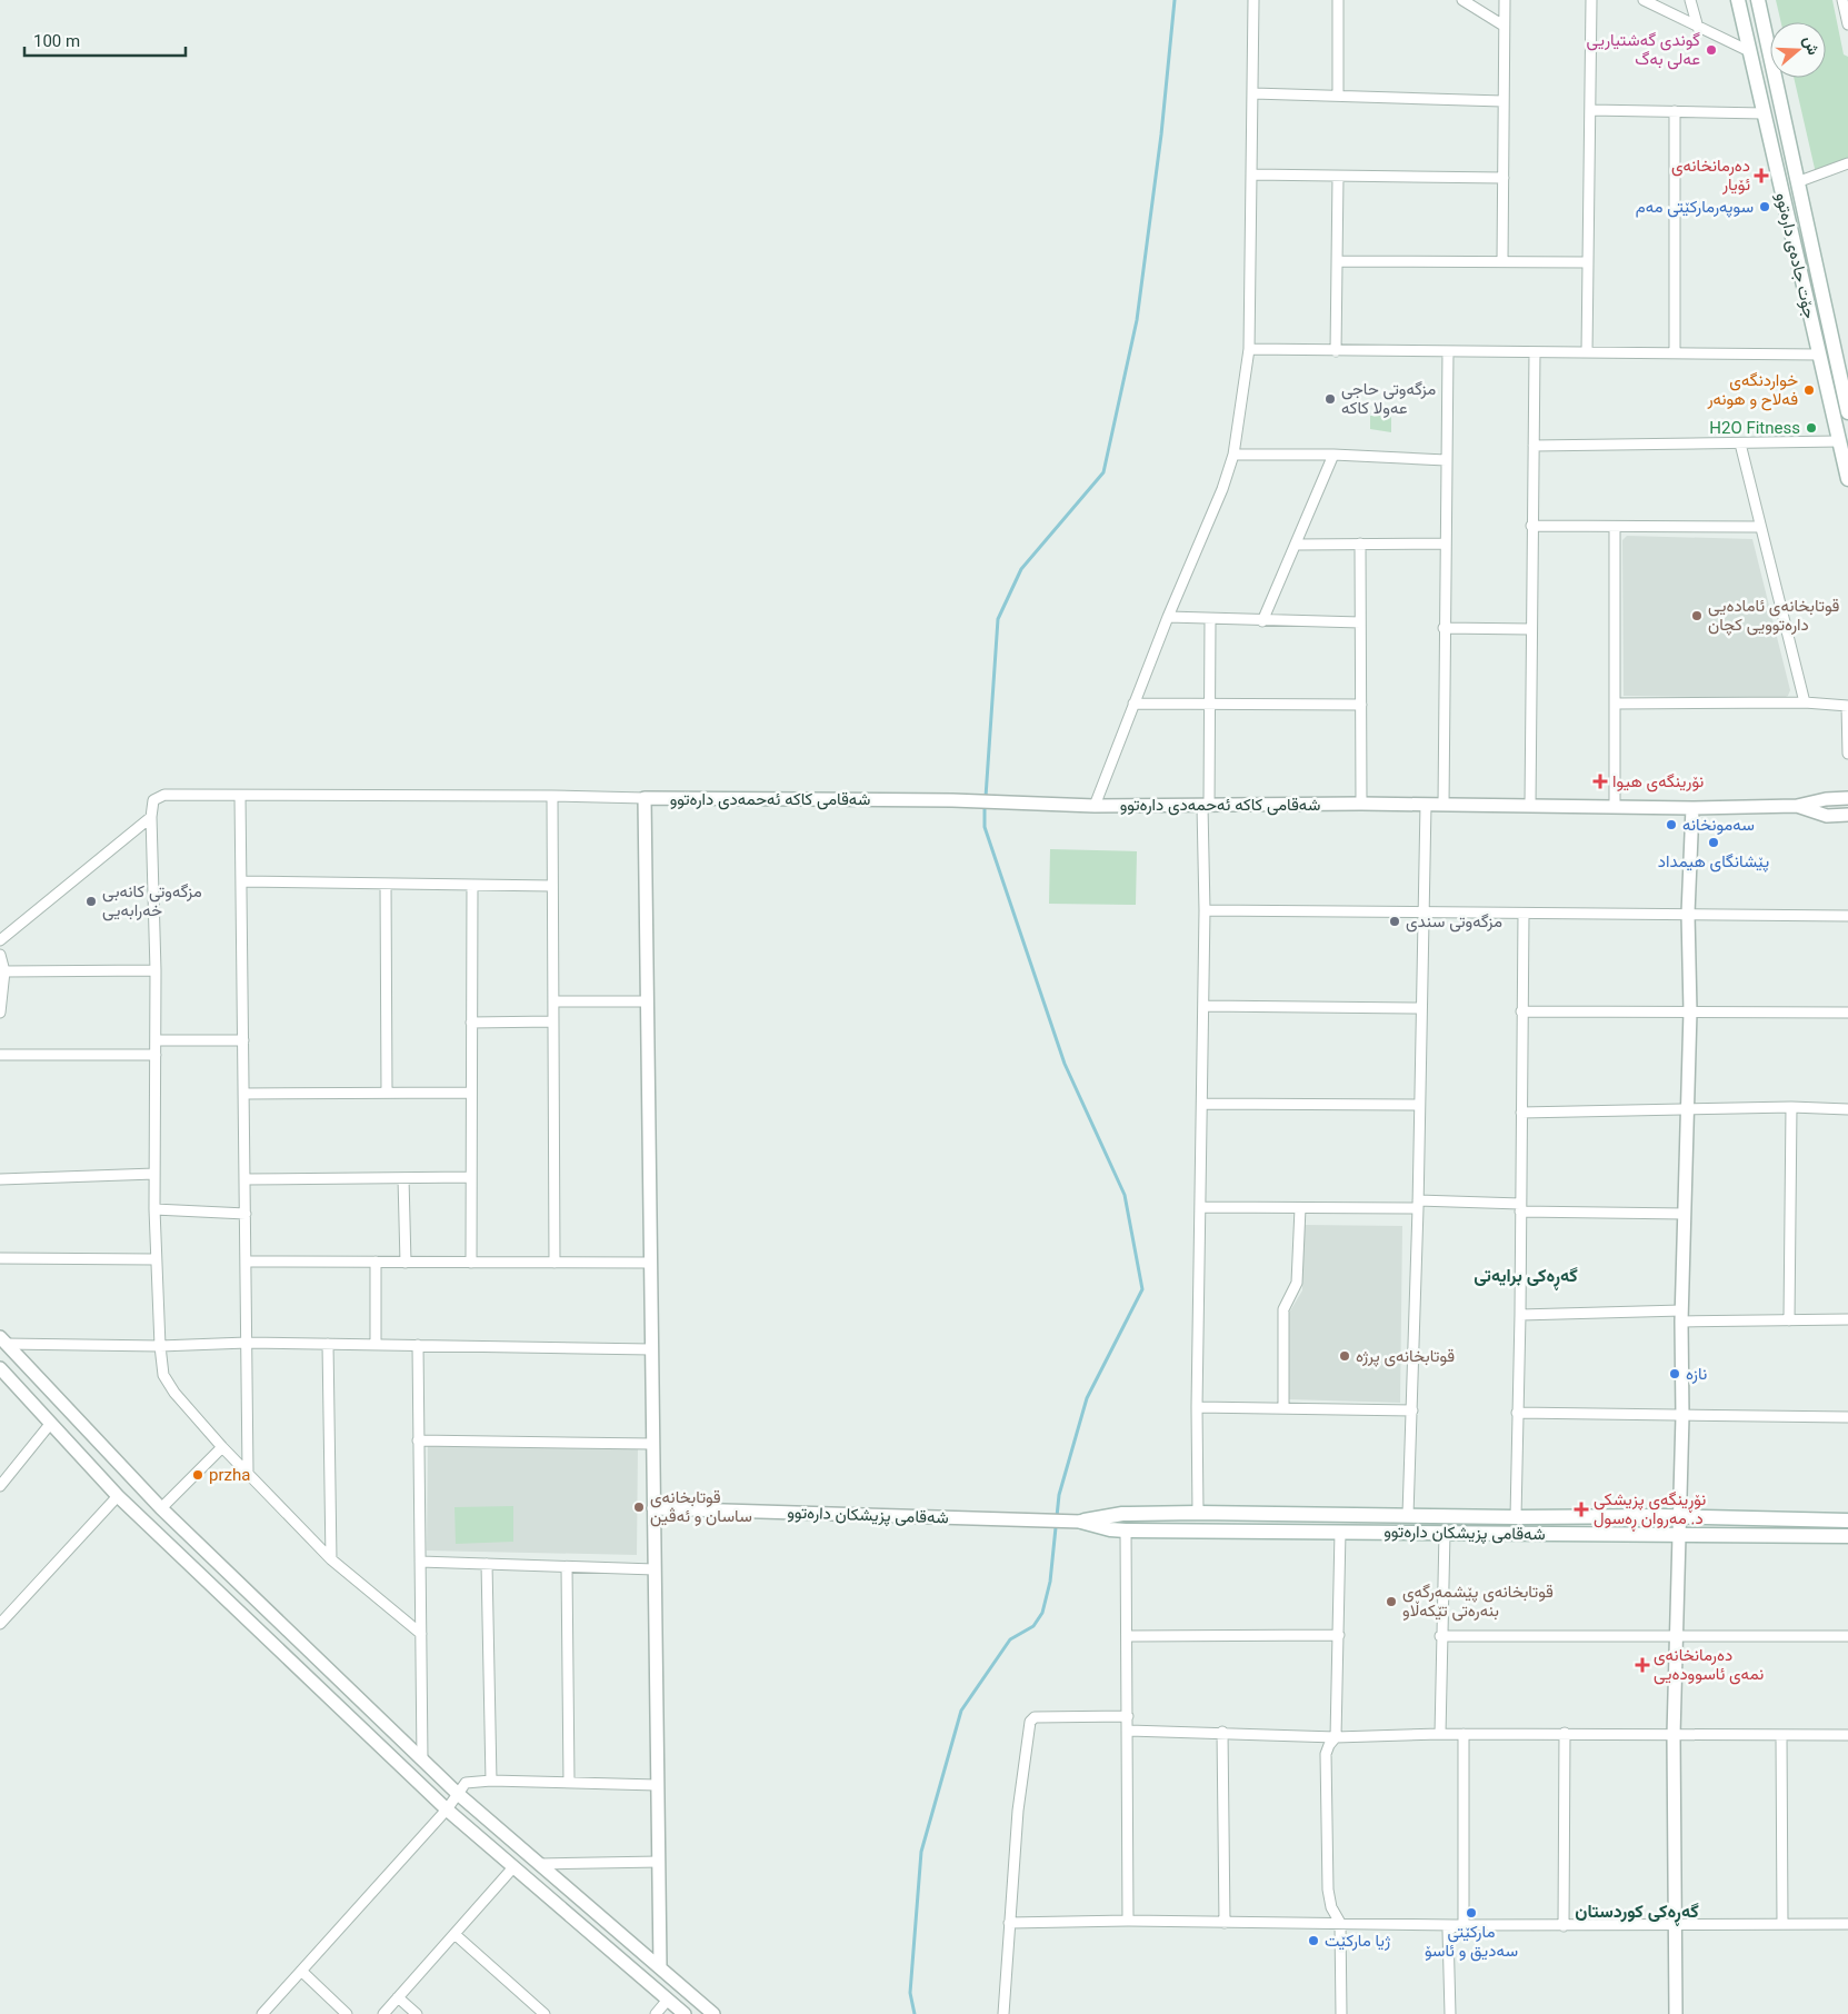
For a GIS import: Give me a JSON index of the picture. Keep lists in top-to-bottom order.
{
  "streets": {
    "main road": ["جۆت جادەی دارەتوو", "شەقامی پزیشکان دارەتوو"],
    "street": ["شەقامی کاکە ئەحمەدی دارەتوو"]
  },
  "districts": ["گەڕەکی برایەتی", "گەڕەکی کوردستان"],
  "places": {
    "other": [
      "گوندی گەشتیاریی عەلی بەگ",
      "سوپەرمارکێتی مەم",
      "خواردنگەی فەلاح و هونەر",
      "مزگەوتی حاجی عەولا کاکە",
      "H2O Fitness",
      "قوتابخانەی ئامادەیی دارەتوویی کچان",
      "سەمونخانە",
      "پێشانگای هیمداد",
      "مزگەوتی کانەبی خەرابەیی",
      "مزگەوتی سندی",
      "قوتابخانەی پرژە",
      "نازە",
      "przha",
      "قوتابخانەی ساسان و ئەڤین",
      "قوتابخانەی پێشمەرگەی بنەرەتی تێکەڵاو",
      "مارکێتی سەدیق و ئاسۆ",
      "ژیا مارکێت"
    ],
    "health": [
      "دەرمانخانەی ئۆیار",
      "نۆرینگەی هیوا",
      "نۆڕینگەی پزیشکی د. مەروان ڕەسول",
      "دەرمانخانەی نمەی ئاسوودەیی"
    ]
  },
  "scale_bar": "100 m",
  "north": "right"
}
